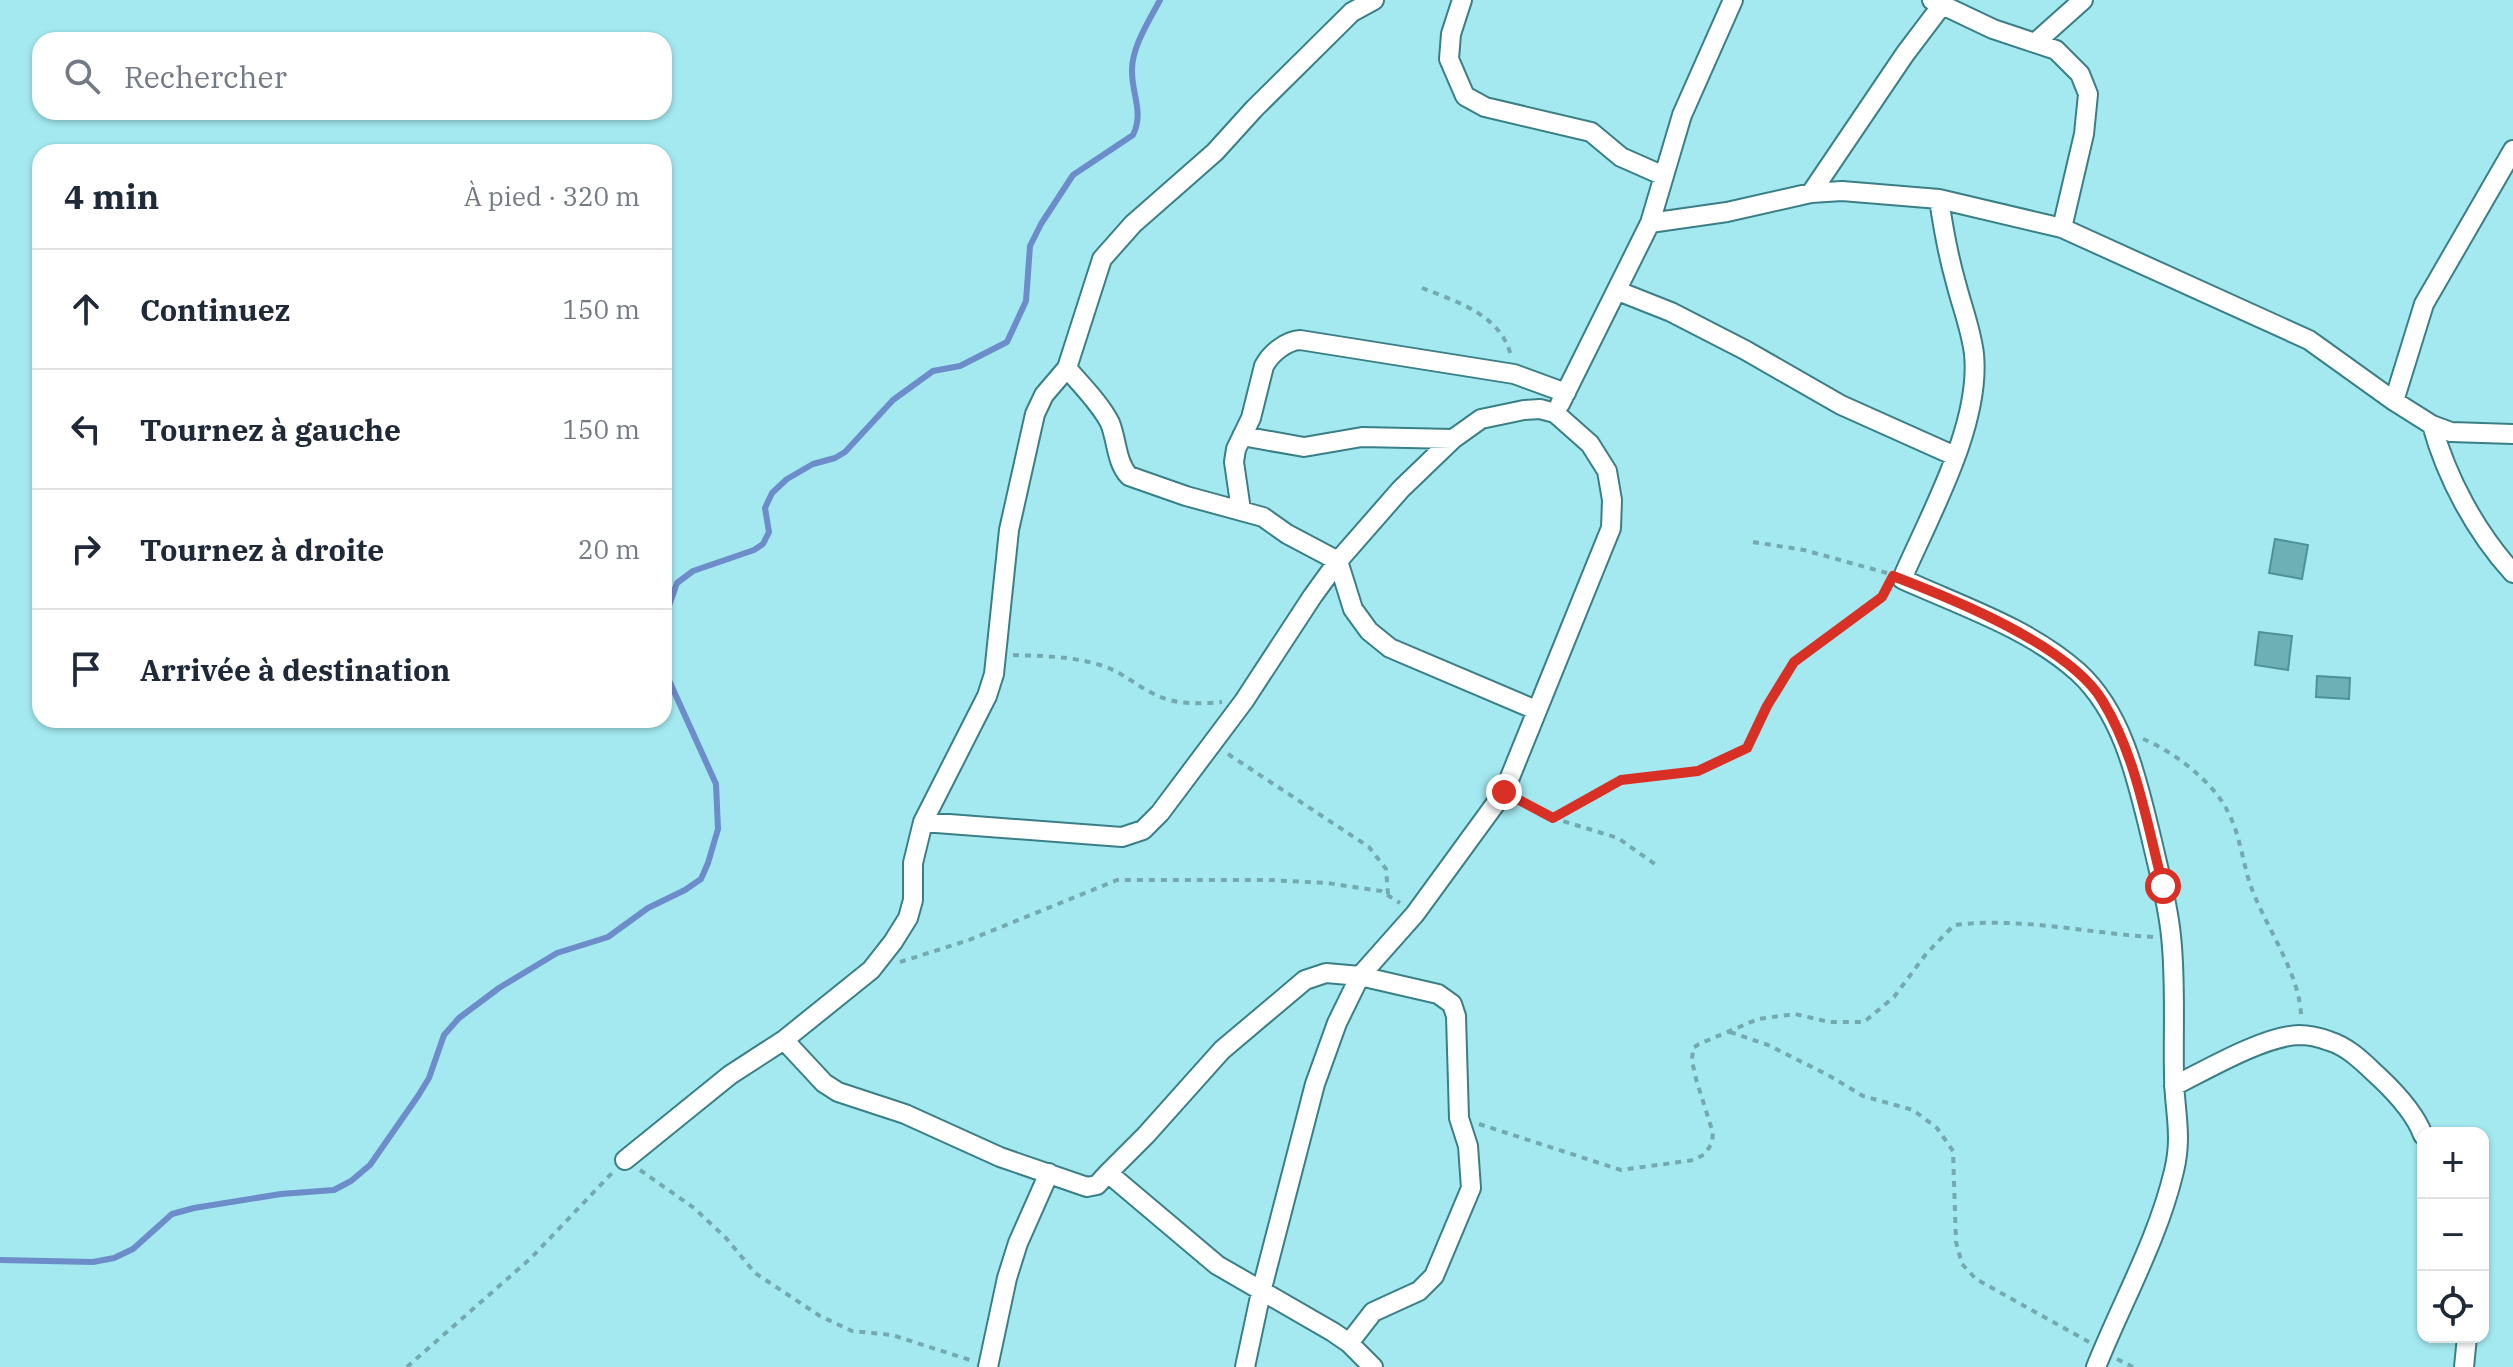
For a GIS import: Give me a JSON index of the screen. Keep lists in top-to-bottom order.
{
  "page": {
    "search": "Rechercher",
    "heading": ["4 min", "À pied · 320 m"],
    "list": [
      ["Continuez", "150 m"],
      ["Tournez à gauche", "150 m"],
      ["Tournez à droite", "20 m"],
      "Arrivée à destination"
    ],
    "map_buttons": ["+", "−"]
  }
}
